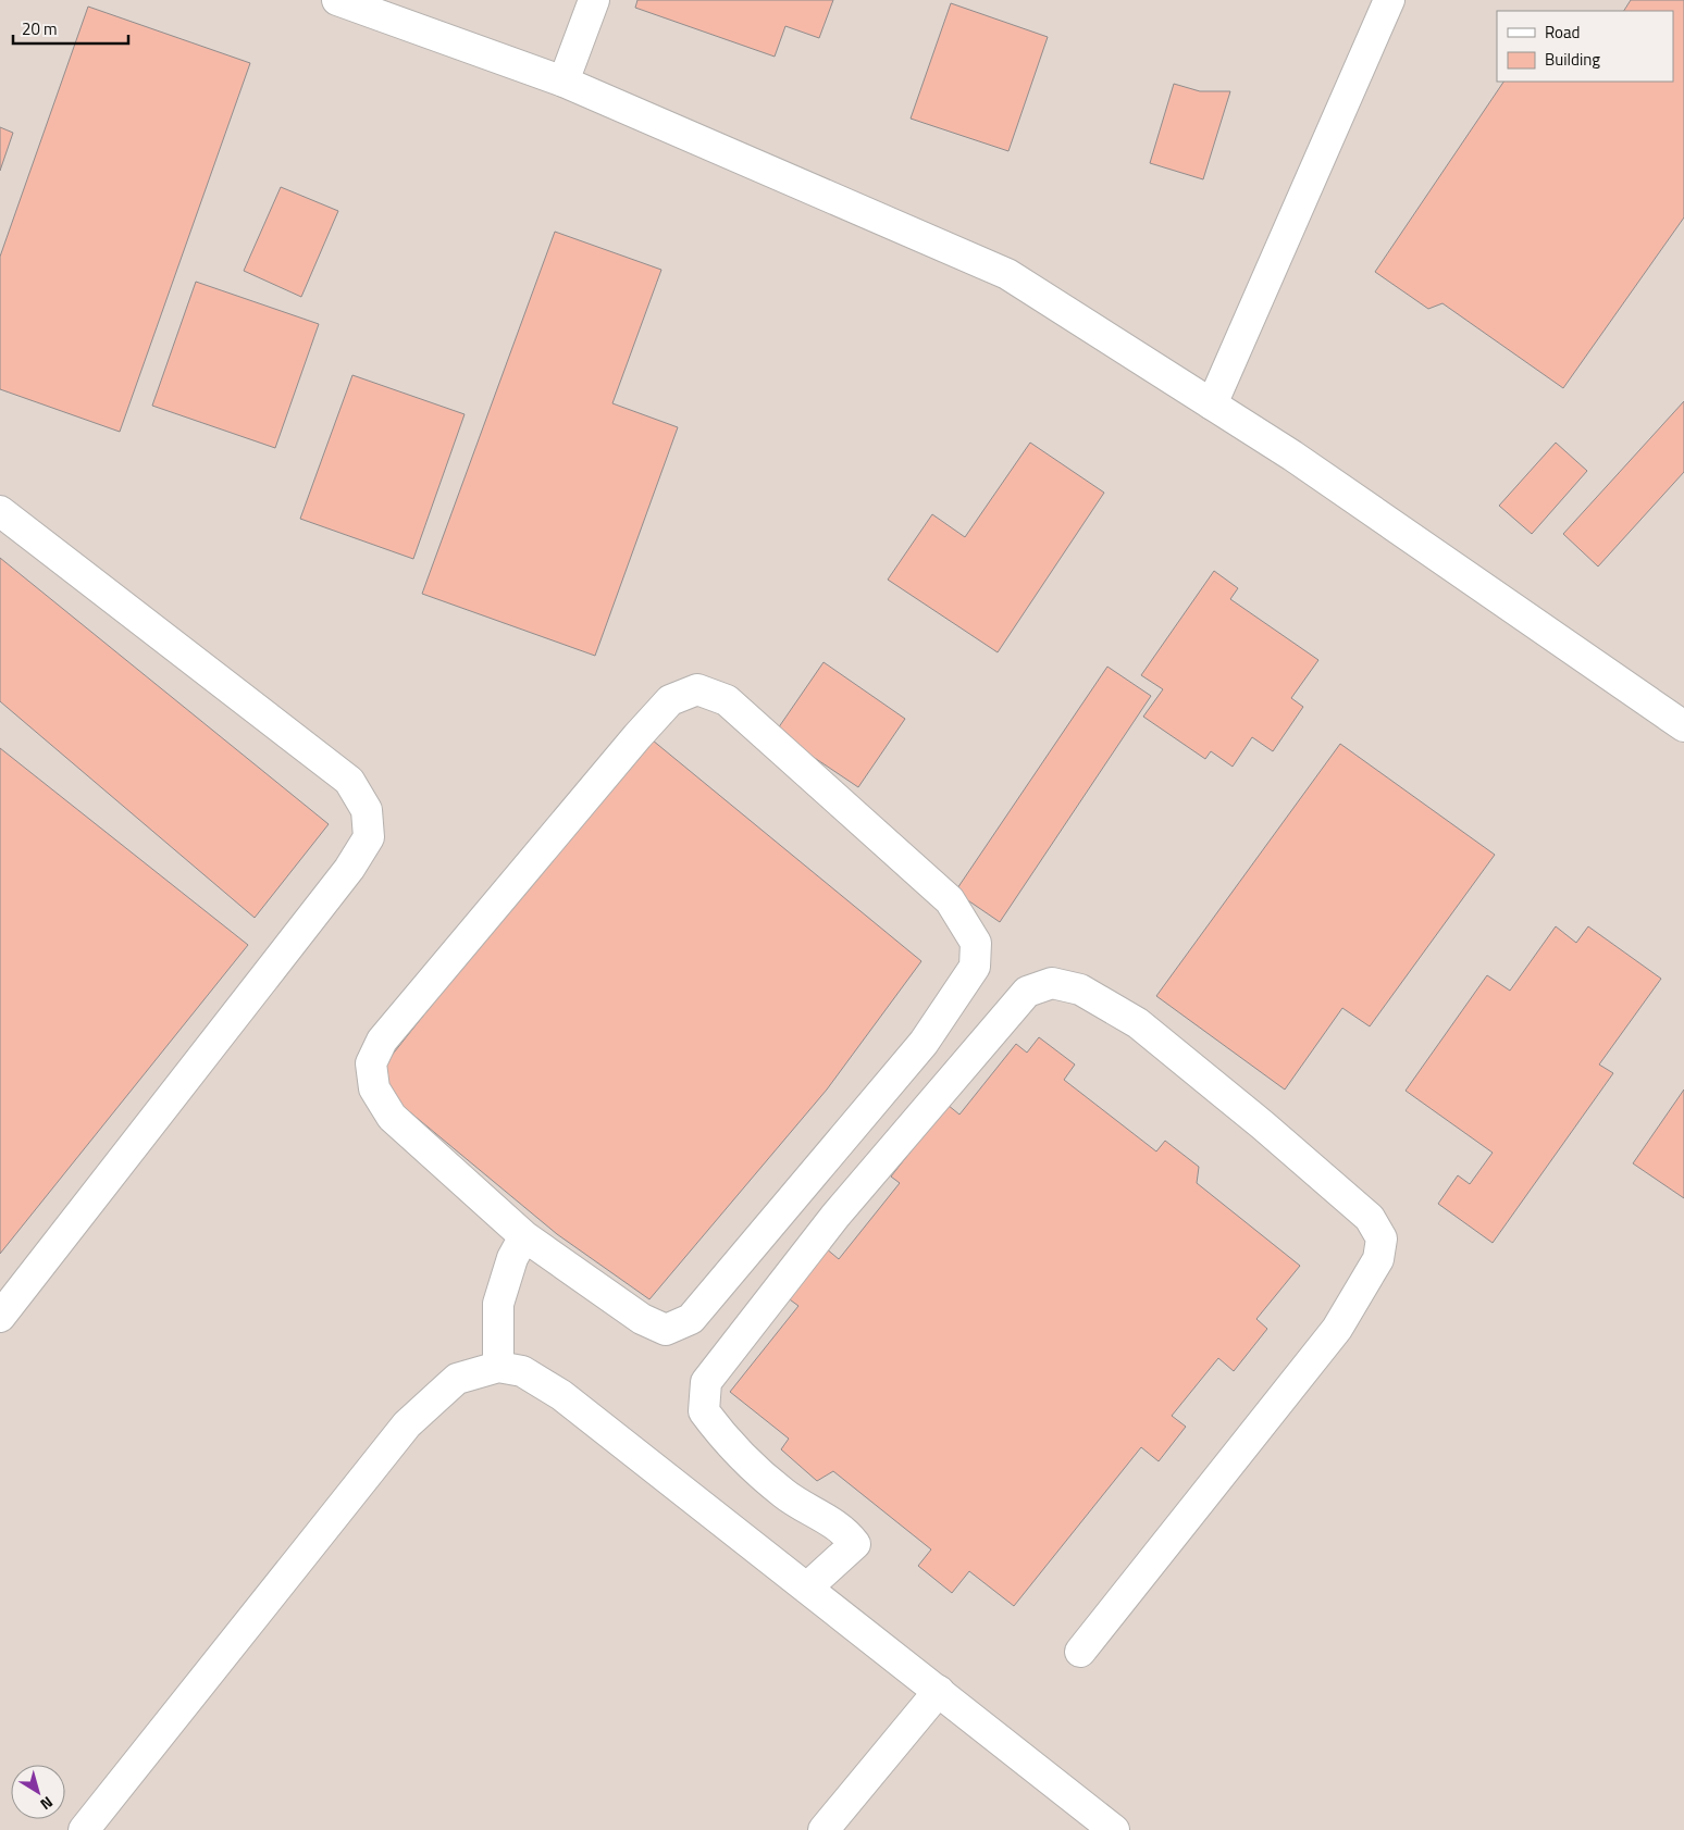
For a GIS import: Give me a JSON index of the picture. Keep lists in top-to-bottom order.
{
  "legend": ["Road", "Building"],
  "scale_bar": "20 m",
  "north": "bottom right"
}
